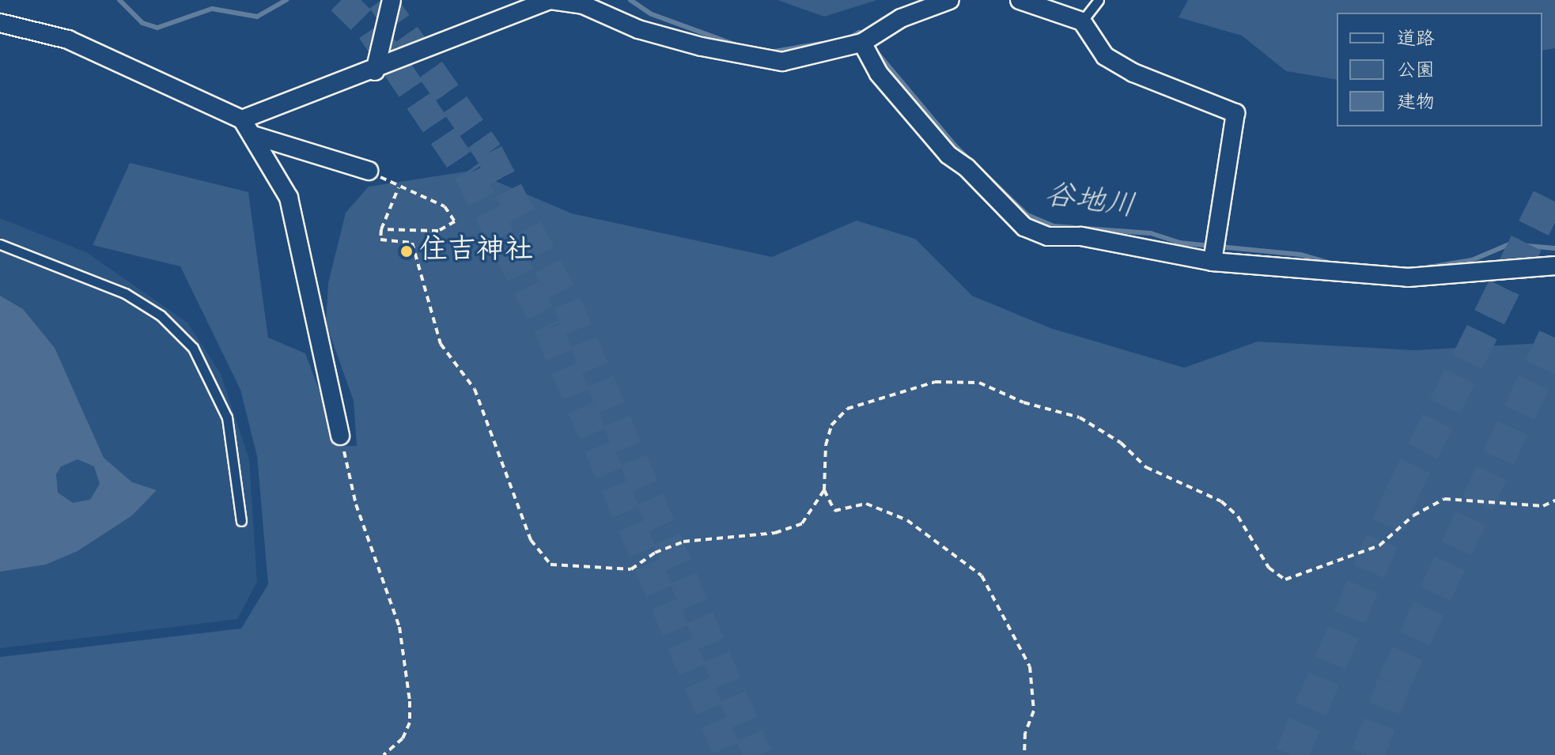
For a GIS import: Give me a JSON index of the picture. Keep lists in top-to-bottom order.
{
  "water": ["谷地川"],
  "places": ["住吉神社"],
  "legend": ["道路", "公園", "建物"]
}
